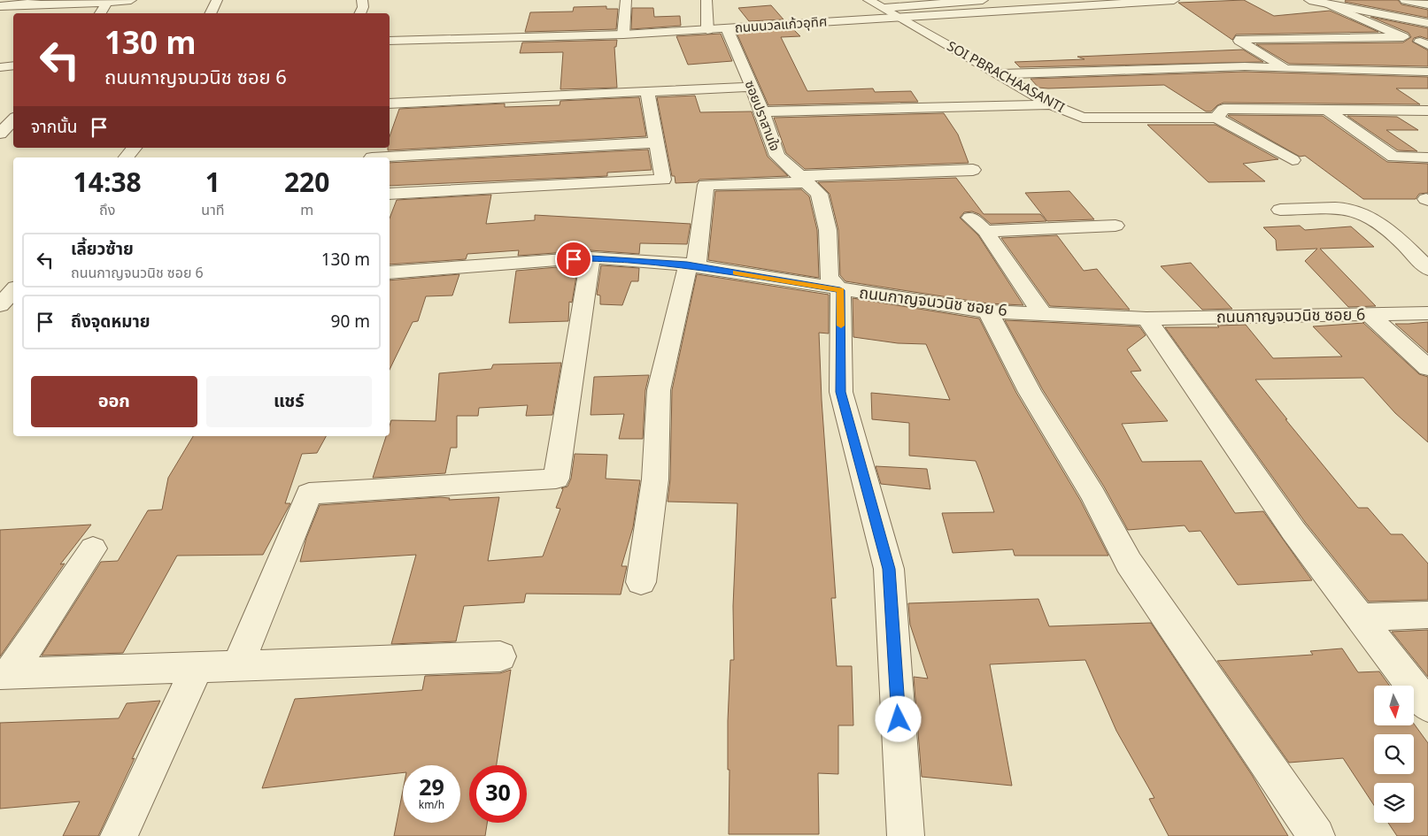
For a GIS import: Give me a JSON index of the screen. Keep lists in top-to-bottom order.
{
  "streets": {
    "street": [
      "ถนนนวลแก้วอุทิศ",
      "SOI PBRACHAASANTI",
      "ซอยปราสานใจ",
      "ถนนกาญจนวนิช ซอย 6"
    ]
  },
  "crossings": [
    ["ถนนนวลแก้วอุทิศ", "SOI PBRACHAASANTI"],
    ["ถนนนวลแก้วอุทิศ", "ซอยปราสานใจ"],
    ["ซอยปราสานใจ", "ถนนกาญจนวนิช ซอย 6"]
  ],
  "north": "bottom",
  "page": {
    "turn": ["130 m", "ถนนกาญจนวนิช ซอย 6"],
    "then": "จากนั้น",
    "eta": [
      "14:38",
      "ถึง",
      "1",
      "นาที",
      "220",
      "m"
    ],
    "list": [
      {
        "name": "เลี้ยวซ้าย",
        "note": "ถนนกาญจนวนิช ซอย 6",
        "value": "130 m"
      },
      {
        "name": "ถึงจุดหมาย",
        "value": "90 m"
      }
    ],
    "buttons": ["ออก", "แชร์"],
    "speed": "29 km/h",
    "limit": "30"
  }
}
